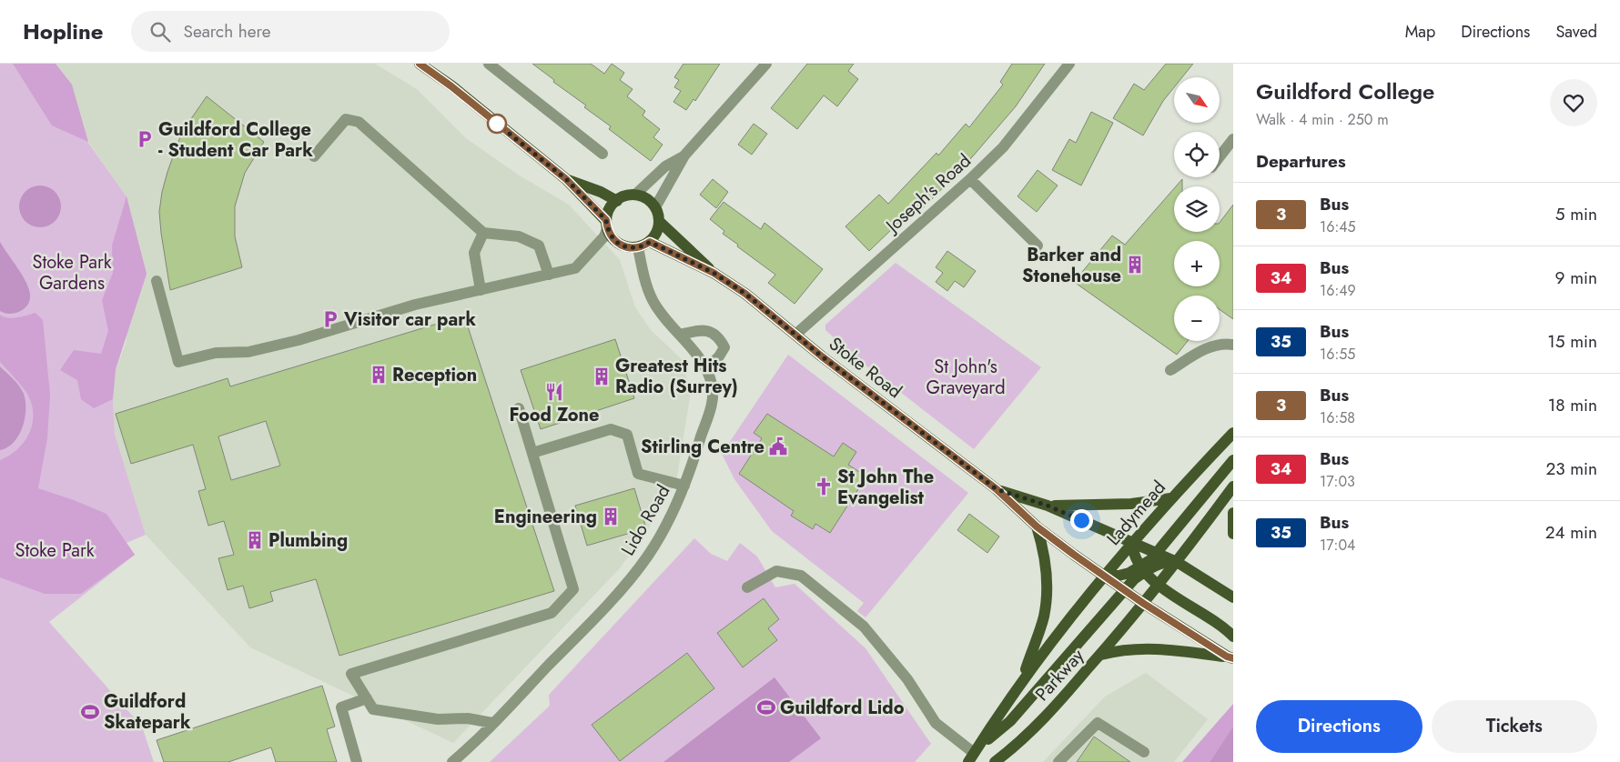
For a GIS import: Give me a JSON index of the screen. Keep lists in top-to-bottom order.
{
  "streets": {
    "main road": ["Stoke Road", "Ladymead", "Parkway"],
    "street": ["Joseph's Road", "Lido Road"]
  },
  "crossings": [
    ["Joseph's Road", "Stoke Road"],
    ["Stoke Road", "Ladymead"],
    ["Stoke Road", "Lido Road"],
    ["Stoke Road", "Parkway"],
    ["Ladymead", "Parkway"]
  ],
  "parks": ["Stoke Park Gardens", "St John's Graveyard", "Stoke Park"],
  "places": {
    "parking": ["Guildford College - Student Car Park", "Visitor car park"],
    "building": [
      "Barker and Stonehouse",
      "Reception",
      "Greatest Hits Radio (Surrey)",
      "Engineering",
      "Plumbing"
    ],
    "restaurant": ["Food Zone"],
    "public building": ["Stirling Centre"],
    "church": ["St John The Evangelist"],
    "sports": ["Guildford Lido", "Guildford Skatepark"]
  },
  "lines": ["bus line 3"],
  "north": "bottom right",
  "page": {
    "header": "Hopline",
    "search": "Search here",
    "nav": ["Map", "Directions", "Saved"],
    "heading": [
      ["Guildford College", "Walk · 4 min · 250 m"],
      "Departures"
    ],
    "map_buttons": ["+", "−"],
    "list": [
      {
        "mark": "3",
        "name": "Bus",
        "note": "16:45",
        "value": "5 min"
      },
      {
        "mark": "34",
        "name": "Bus",
        "note": "16:49",
        "value": "9 min"
      },
      {
        "mark": "35",
        "name": "Bus",
        "note": "16:55",
        "value": "15 min"
      },
      {
        "mark": "3",
        "name": "Bus",
        "note": "16:58",
        "value": "18 min"
      },
      {
        "mark": "34",
        "name": "Bus",
        "note": "17:03",
        "value": "23 min"
      },
      {
        "mark": "35",
        "name": "Bus",
        "note": "17:04",
        "value": "24 min"
      }
    ],
    "buttons": ["Directions", "Tickets"]
  }
}
